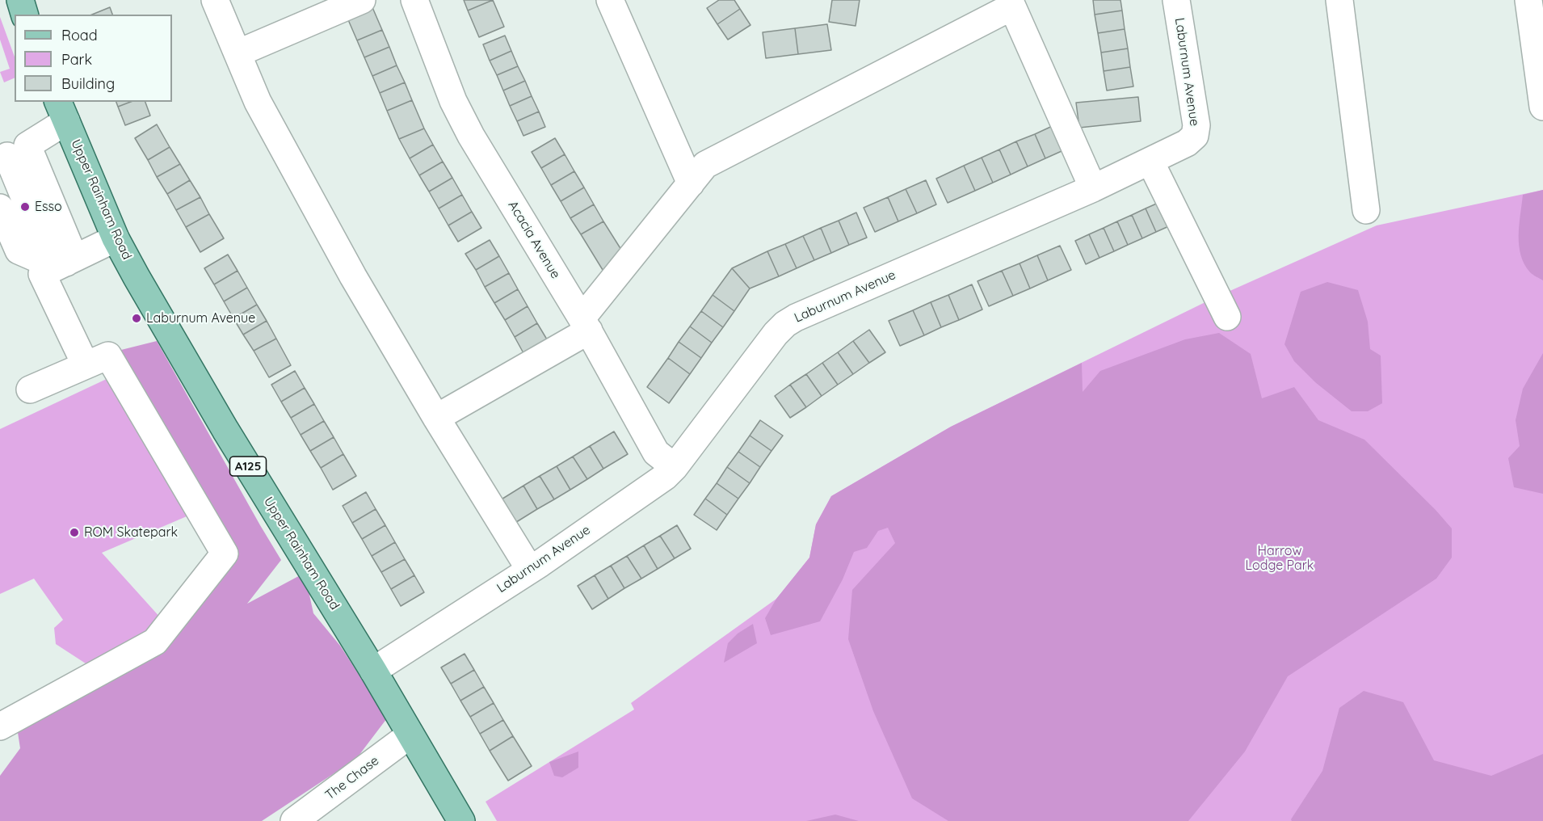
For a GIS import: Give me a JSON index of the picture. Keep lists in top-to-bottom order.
{
  "streets": {
    "main road": ["Upper Rainham Road", "A125"],
    "street": ["Laburnum Avenue", "Acacia Avenue", "The Chase"]
  },
  "crossings": [
    ["Laburnum Avenue", "Upper Rainham Road"],
    ["Laburnum Avenue", "Acacia Avenue"],
    ["Upper Rainham Road", "The Chase"]
  ],
  "parks": ["Harrow Lodge Park"],
  "places": ["Esso", "Laburnum Avenue", "ROM Skatepark"],
  "legend": ["Road", "Park", "Building"]
}
